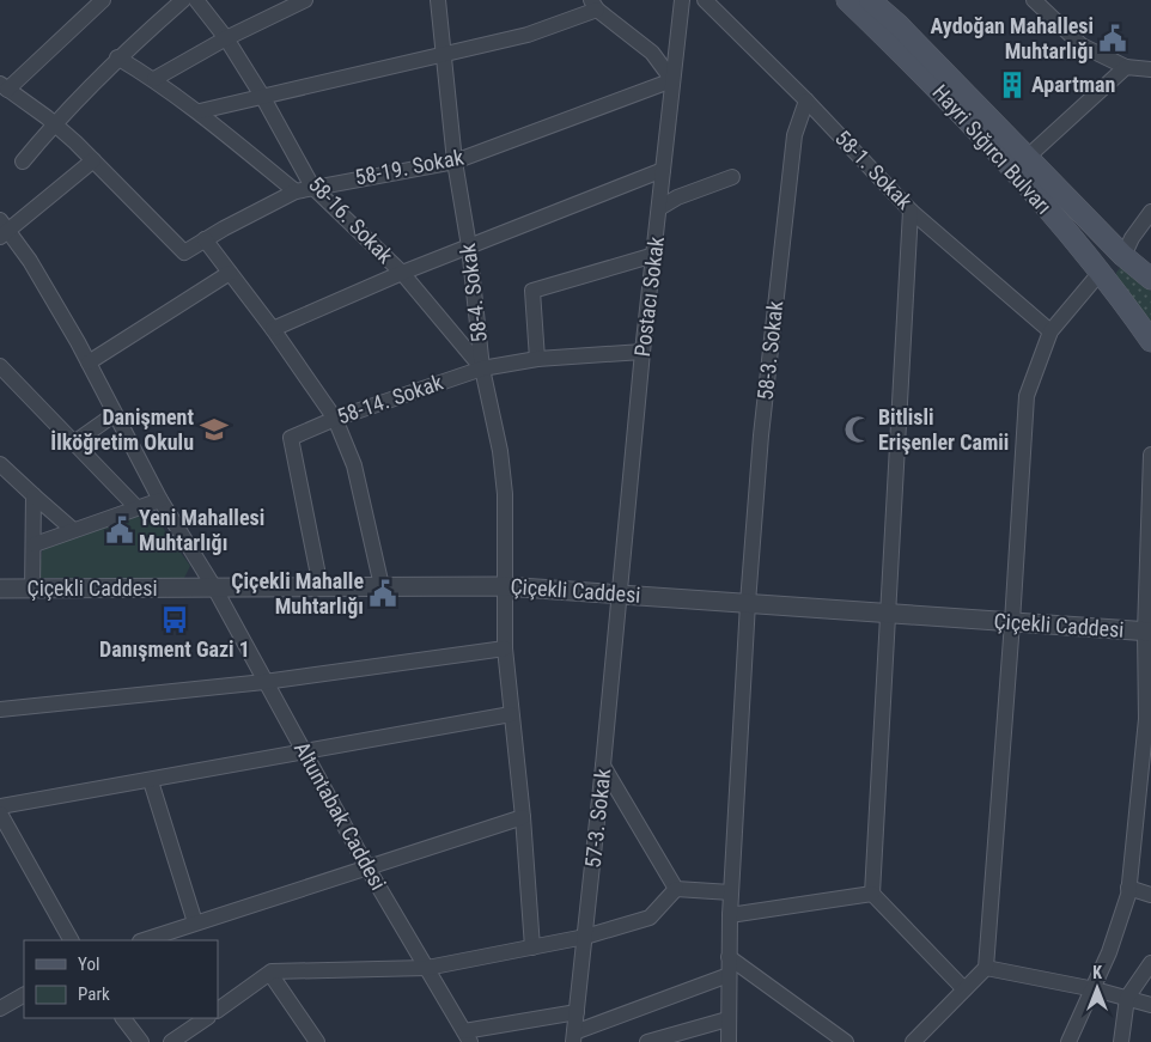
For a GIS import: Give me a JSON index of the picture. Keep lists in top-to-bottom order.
{
  "streets": {
    "main road": ["Hayri Sığırcı Bulvarı"],
    "street": [
      "58-19. Sokak",
      "58-1. Sokak",
      "58-16. Sokak",
      "58-4. Sokak",
      "Postacı Sokak",
      "58-3. Sokak",
      "58-14. Sokak",
      "Çiçekli Caddesi",
      "Altuntabak Caddesi",
      "57-3. Sokak"
    ]
  },
  "crossings": [
    ["58-19. Sokak", "58-16. Sokak"],
    ["58-19. Sokak", "58-4. Sokak"],
    ["58-19. Sokak", "Postacı Sokak"],
    ["58-1. Sokak", "58-3. Sokak"],
    ["58-16. Sokak", "58-4. Sokak"],
    ["58-16. Sokak", "58-14. Sokak"],
    ["58-4. Sokak", "58-14. Sokak"],
    ["58-4. Sokak", "Çiçekli Caddesi"],
    ["Postacı Sokak", "58-14. Sokak"],
    ["Postacı Sokak", "Çiçekli Caddesi"],
    ["Postacı Sokak", "57-3. Sokak"],
    ["58-3. Sokak", "Çiçekli Caddesi"],
    ["58-14. Sokak", "Çiçekli Caddesi"],
    ["Çiçekli Caddesi", "Altuntabak Caddesi"],
    ["Çiçekli Caddesi", "57-3. Sokak"]
  ],
  "places": {
    "public building": ["Aydoğan Mahallesi Muhtarlığı", "Yeni Mahallesi Muhtarlığı", "Çiçekli Mahalle Muhtarlığı"],
    "building": ["Apartman"],
    "school or university": ["Danişment İlköğretim Okulu"],
    "mosque": ["Bitlisli Erişenler Camii"],
    "bus stop": ["Danışment Gazi 1"]
  },
  "legend": ["Yol", "Park"],
  "north": "top"
}
